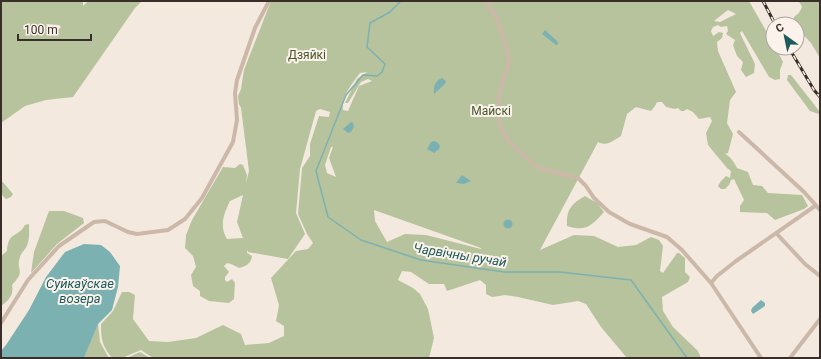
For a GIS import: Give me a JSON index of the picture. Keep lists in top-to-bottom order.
{
  "water": ["Чарвічны ручай", "Суйкаўскае возера"],
  "parks": ["Дзяйкі", "Майскі"],
  "scale_bar": "100 m",
  "north": "top left"
}
